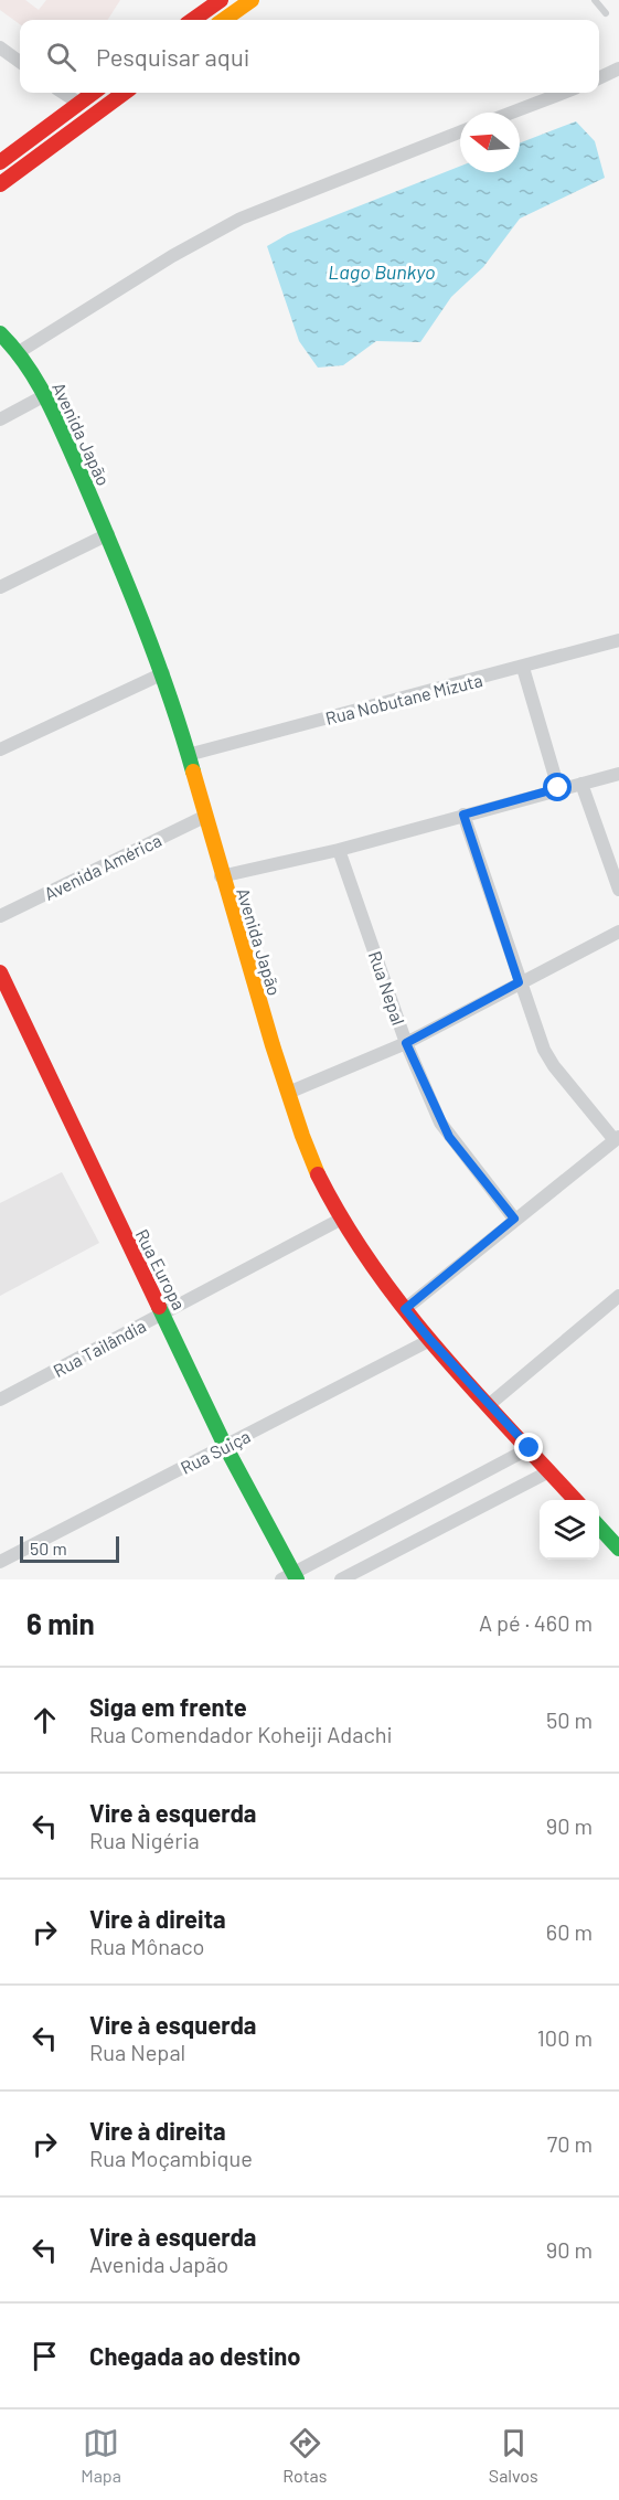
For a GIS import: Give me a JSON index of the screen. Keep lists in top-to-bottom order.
{
  "streets": {
    "main road": ["Avenida Japão", "Rua Europa"],
    "street": [
      "Rua Nobutane Mizuta",
      "Avenida América",
      "Rua Nepal",
      "Rua Tailândia",
      "Rua Suiça"
    ]
  },
  "crossings": [
    ["Avenida Japão", "Rua Nobutane Mizuta"],
    ["Avenida Japão", "Avenida América"],
    ["Avenida Japão", "Rua Tailândia"],
    ["Avenida Japão", "Rua Suiça"],
    ["Rua Europa", "Rua Tailândia"],
    ["Rua Europa", "Rua Suiça"]
  ],
  "water": ["Lago Bunkyo"],
  "scale_bar": "50 m",
  "north": "left",
  "page": {
    "search": "Pesquisar aqui",
    "scale": "50 m",
    "heading": ["6 min", "A pé · 460 m"],
    "list": [
      ["Siga em frente", "Rua Comendador Koheiji Adachi", "50 m"],
      ["Vire à esquerda", "Rua Nigéria", "90 m"],
      ["Vire à direita", "Rua Mônaco", "60 m"],
      ["Vire à esquerda", "Rua Nepal", "100 m"],
      ["Vire à direita", "Rua Moçambique", "70 m"],
      ["Vire à esquerda", "Avenida Japão", "90 m"],
      "Chegada ao destino"
    ],
    "nav": ["Mapa", "Rotas", "Salvos"]
  }
}
